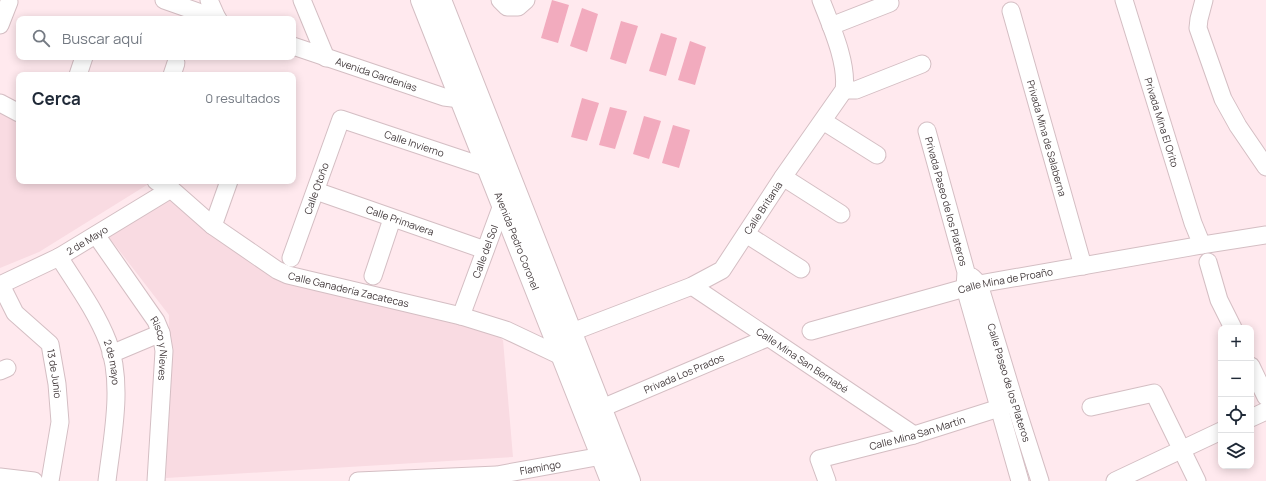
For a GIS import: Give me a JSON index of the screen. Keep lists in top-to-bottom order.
{
  "streets": {
    "main road": ["Avenida Pedro Coronel"],
    "street": [
      "Avenida Gardenias",
      "Privada Mina El Orito",
      "Privada Mina de Salaberna",
      "Calle Invierno",
      "Calle Otoño",
      "Privada Paseo de los Plateros",
      "Calle Britania",
      "Calle Primavera",
      "2 de Mayo",
      "Calle del Sol",
      "Calle Mina de Proaño",
      "Calle Ganadería Zacatecas",
      "Risco y Nieves",
      "Calle Mina San Bernabé",
      "2 de mayo",
      "Privada Los Prados",
      "13 de Junio",
      "Calle Paseo de los Plateros",
      "Calle Mina San Martín",
      "Flamingo"
    ]
  },
  "crossings": [
    ["Avenida Gardenias", "Avenida Pedro Coronel"],
    ["Privada Mina El Orito", "Calle Mina de Proaño"],
    ["Privada Mina de Salaberna", "Calle Mina de Proaño"],
    ["Calle Invierno", "Calle Otoño"],
    ["Calle Invierno", "Avenida Pedro Coronel"],
    ["Calle Otoño", "Calle Primavera"],
    ["Privada Paseo de los Plateros", "Calle Mina de Proaño"],
    ["Privada Paseo de los Plateros", "Calle Paseo de los Plateros"],
    ["Calle Britania", "Avenida Pedro Coronel"],
    ["Calle Britania", "Calle Mina San Bernabé"],
    ["Calle Primavera", "Calle del Sol"],
    ["2 de Mayo", "Calle Ganadería Zacatecas"],
    ["2 de Mayo", "Risco y Nieves"],
    ["2 de Mayo", "2 de mayo"],
    ["2 de Mayo", "13 de Junio"],
    ["Avenida Pedro Coronel", "Calle del Sol"],
    ["Avenida Pedro Coronel", "Calle Ganadería Zacatecas"],
    ["Avenida Pedro Coronel", "Privada Los Prados"],
    ["Avenida Pedro Coronel", "Flamingo"],
    ["Calle del Sol", "Calle Ganadería Zacatecas"],
    ["Calle Mina de Proaño", "Calle Paseo de los Plateros"],
    ["Calle Mina San Bernabé", "Privada Los Prados"],
    ["Calle Mina San Bernabé", "Calle Mina San Martín"],
    ["Calle Paseo de los Plateros", "Calle Mina San Martín"]
  ],
  "page": {
    "search": "Buscar aquí",
    "heading": ["Cerca", "0 resultados"],
    "map_buttons": ["+", "−"]
  }
}
